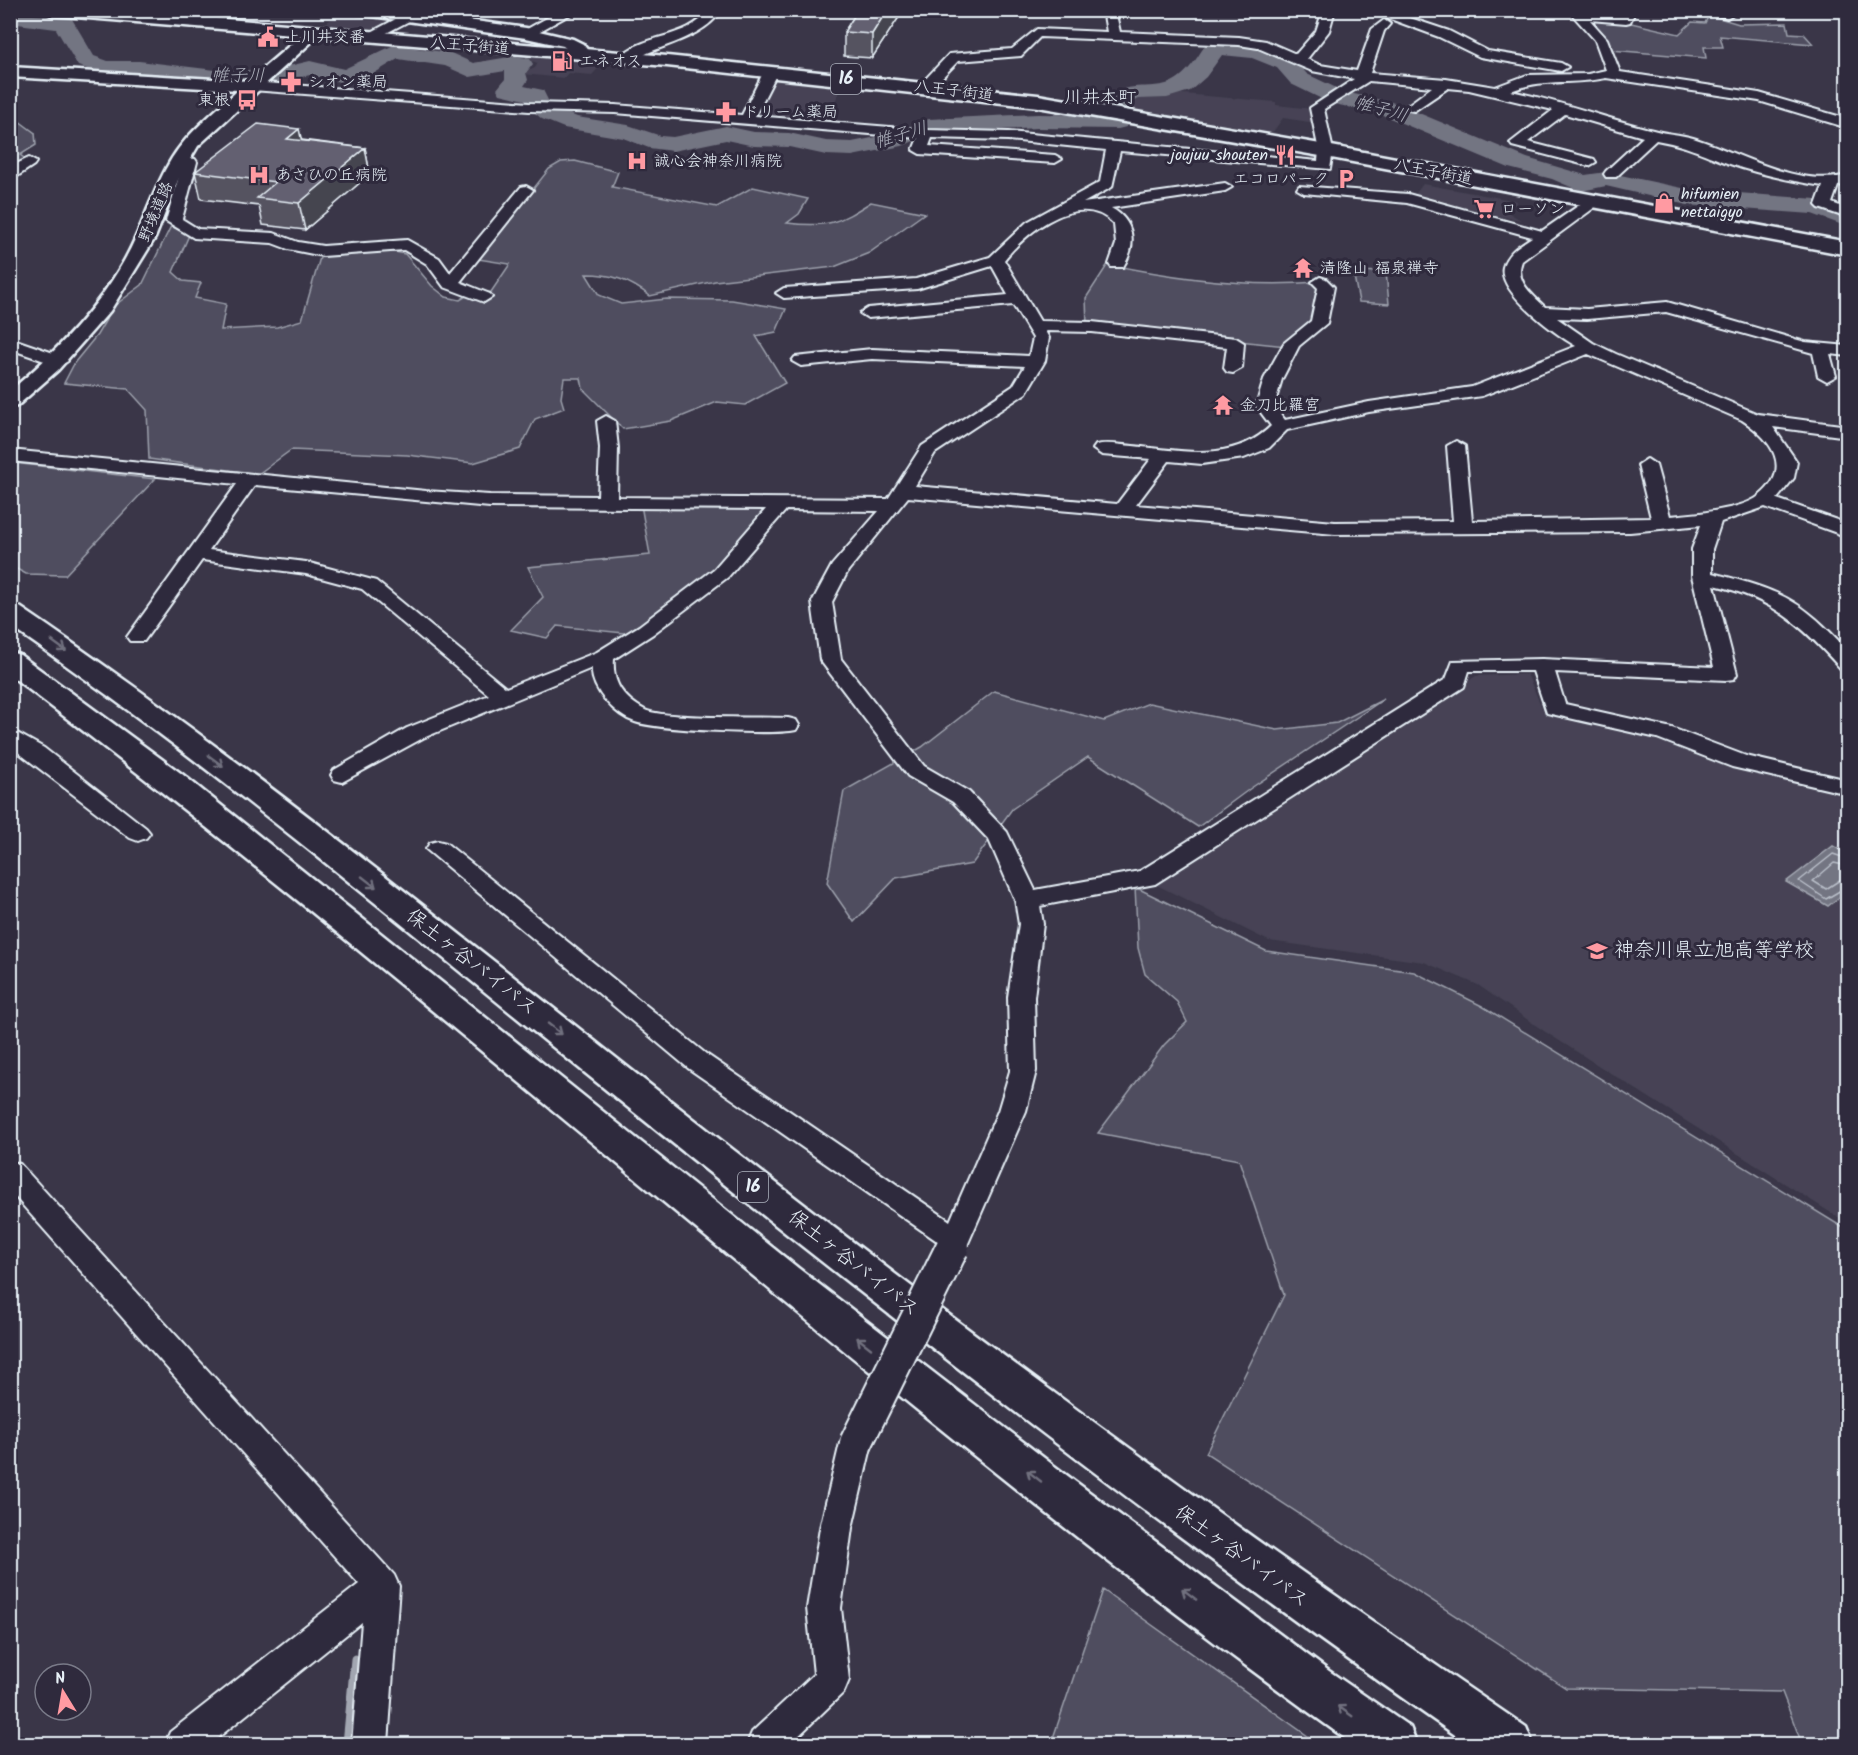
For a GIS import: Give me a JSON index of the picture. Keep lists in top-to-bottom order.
{
  "streets": {
    "highway": ["八王子街道", "16", "保土ヶ谷バイパス"],
    "street": ["野境道路"]
  },
  "crossings": [
    ["八王子街道", "野境道路"]
  ],
  "districts": ["川井本町"],
  "water": ["帷子川"],
  "places": {
    "public building": ["上川井交番"],
    "fuel station": ["エネオス"],
    "pharmacy": ["シオン薬局", "ドリーム薬局"],
    "bus stop": ["東根"],
    "restaurant": ["joujuu shouten"],
    "hospital": ["誠心会神奈川病院", "あさひの丘病院"],
    "parking": ["エコロパーク"],
    "shop": ["hifumien nettaigyo"],
    "supermarket": ["ローソン"],
    "temple": ["清隆山 福泉禅寺", "金刀比羅宮"],
    "school or university": ["神奈川県立旭高等学校"]
  },
  "north": "top"
}
